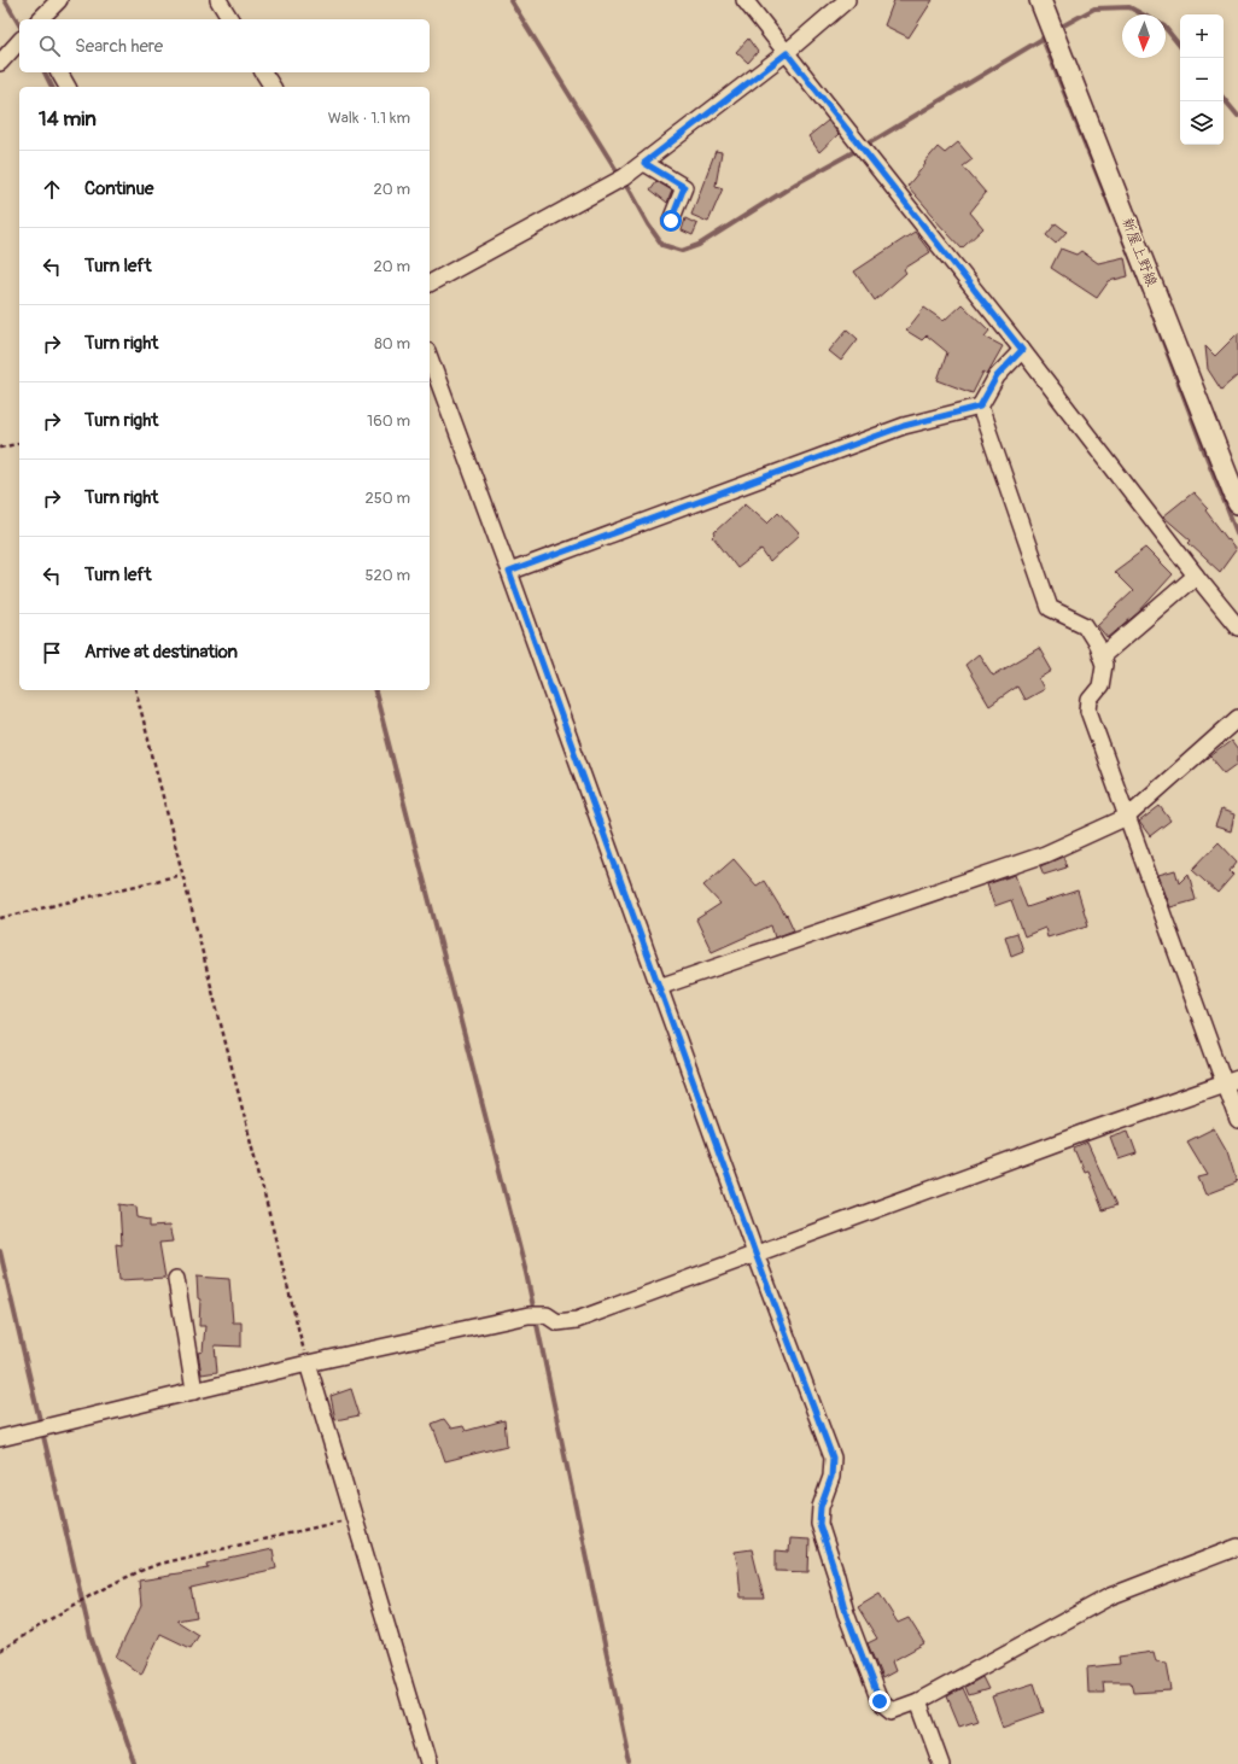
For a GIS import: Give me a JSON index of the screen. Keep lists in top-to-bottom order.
{
  "streets": {
    "main road": ["新屋上野線"]
  },
  "north": "bottom",
  "page": {
    "map_buttons": ["+", "−"],
    "search": "Search here",
    "heading": ["14 min", "Walk · 1.1 km"],
    "list": [
      ["Continue", "20 m"],
      ["Turn left", "20 m"],
      ["Turn right", "80 m"],
      ["Turn right", "160 m"],
      ["Turn right", "250 m"],
      ["Turn left", "520 m"],
      "Arrive at destination"
    ]
  }
}
